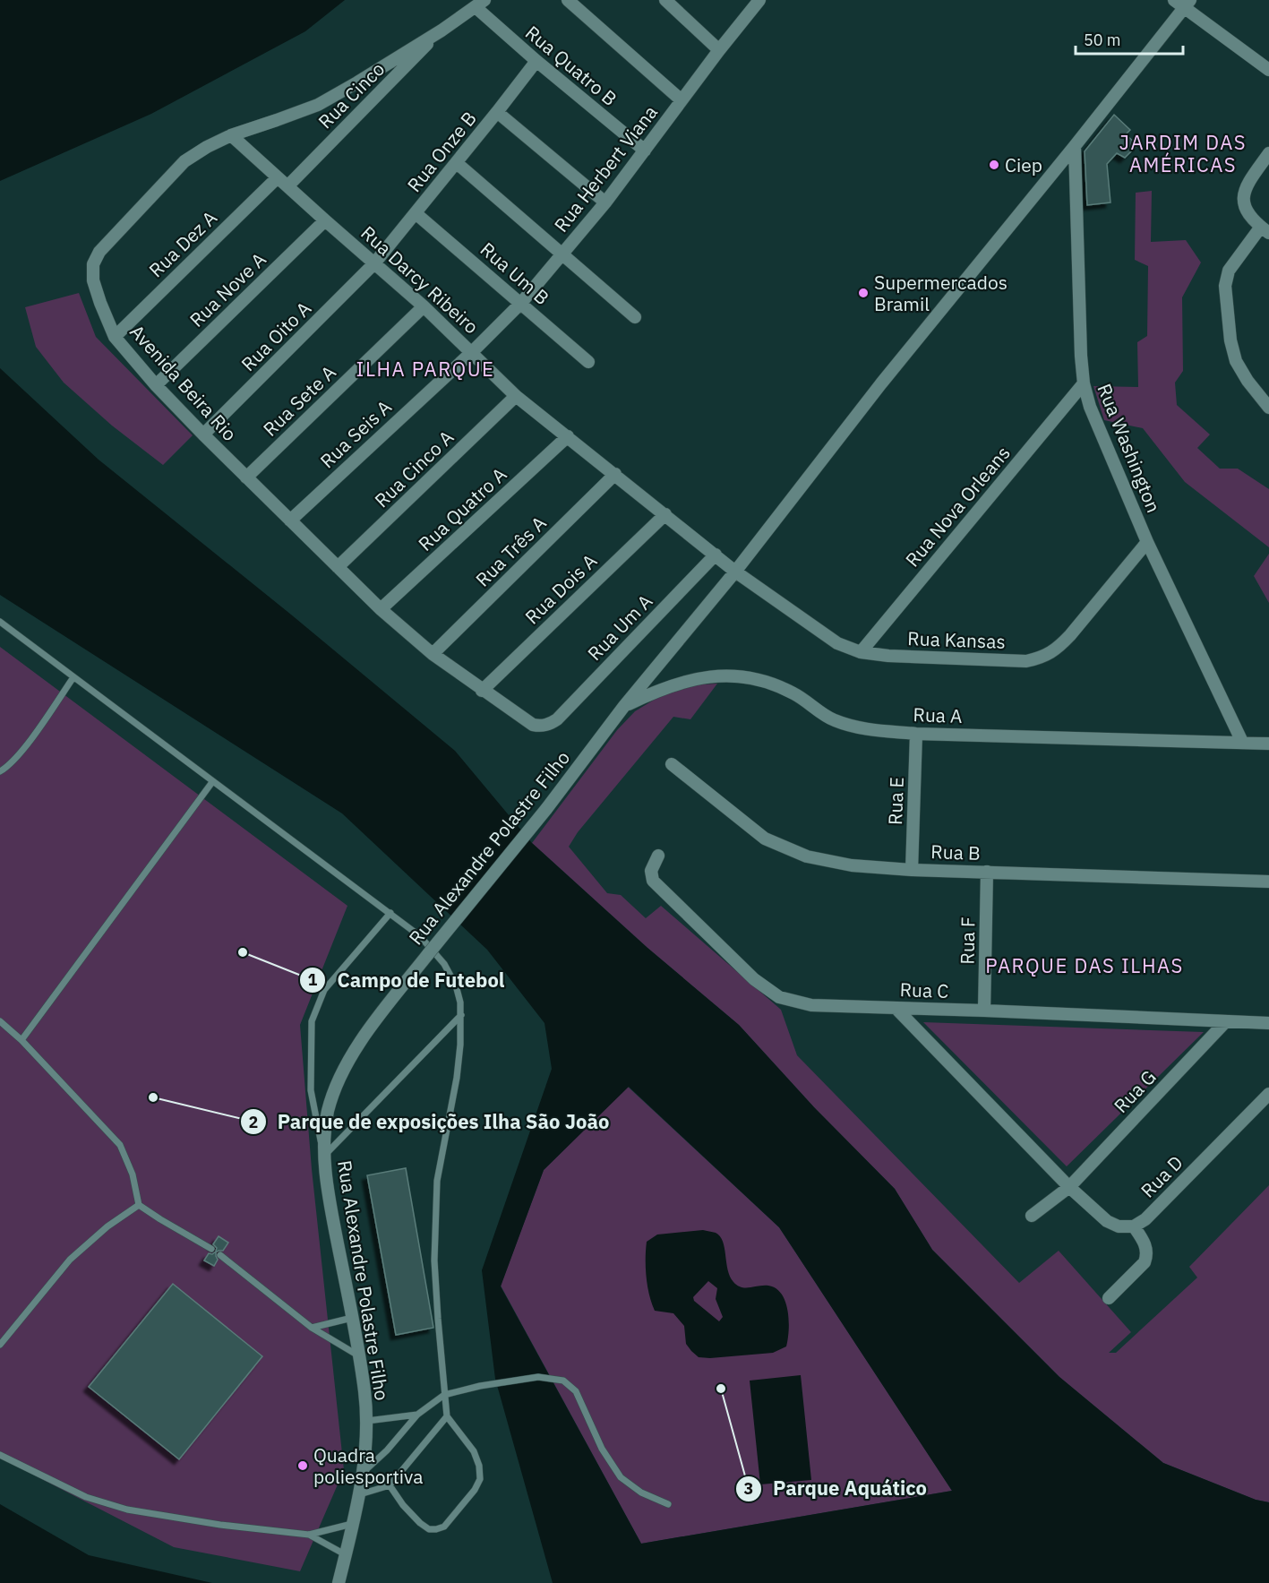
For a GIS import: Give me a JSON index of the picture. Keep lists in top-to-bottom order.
{
  "streets": {
    "street": [
      "Rua Quatro B",
      "Rua Cinco",
      "Rua Onze B",
      "Rua Herbert Viana",
      "Rua Dez A",
      "Rua Um B",
      "Rua Darcy Ribeiro",
      "Rua Nove A",
      "Rua Oito A",
      "Avenida Beira Rio",
      "Rua Sete A",
      "Rua Seis A",
      "Rua Washington",
      "Rua Cinco A",
      "Rua Nova Orleans",
      "Rua Quatro A",
      "Rua Três A",
      "Rua Dois A",
      "Rua Um A",
      "Rua Kansas",
      "Rua A",
      "Rua E",
      "Rua Alexandre Polastre Filho",
      "Rua B",
      "Rua F",
      "Rua C",
      "Rua G",
      "Rua D"
    ]
  },
  "crossings": [
    ["Rua Quatro B", "Rua Onze B"],
    ["Rua Quatro B", "Rua Herbert Viana"],
    ["Rua Quatro B", "Avenida Beira Rio"],
    ["Rua Cinco", "Rua Darcy Ribeiro"],
    ["Rua Cinco", "Avenida Beira Rio"],
    ["Rua Onze B", "Rua Um B"],
    ["Rua Onze B", "Rua Darcy Ribeiro"],
    ["Rua Onze B", "Rua Oito A"],
    ["Rua Herbert Viana", "Rua Um B"],
    ["Rua Herbert Viana", "Rua Darcy Ribeiro"],
    ["Rua Herbert Viana", "Rua Seis A"],
    ["Rua Dez A", "Rua Darcy Ribeiro"],
    ["Rua Dez A", "Avenida Beira Rio"],
    ["Rua Darcy Ribeiro", "Rua Nove A"],
    ["Rua Darcy Ribeiro", "Rua Oito A"],
    ["Rua Darcy Ribeiro", "Avenida Beira Rio"],
    ["Rua Darcy Ribeiro", "Rua Sete A"],
    ["Rua Darcy Ribeiro", "Rua Seis A"],
    ["Rua Darcy Ribeiro", "Rua Cinco A"],
    ["Rua Darcy Ribeiro", "Rua Quatro A"],
    ["Rua Darcy Ribeiro", "Rua Três A"],
    ["Rua Darcy Ribeiro", "Rua Dois A"],
    ["Rua Darcy Ribeiro", "Rua Um A"],
    ["Rua Darcy Ribeiro", "Rua Kansas"],
    ["Rua Darcy Ribeiro", "Rua Alexandre Polastre Filho"],
    ["Rua Nove A", "Avenida Beira Rio"],
    ["Rua Oito A", "Avenida Beira Rio"],
    ["Avenida Beira Rio", "Rua Sete A"],
    ["Avenida Beira Rio", "Rua Seis A"],
    ["Avenida Beira Rio", "Rua Cinco A"],
    ["Avenida Beira Rio", "Rua Quatro A"],
    ["Avenida Beira Rio", "Rua Três A"],
    ["Avenida Beira Rio", "Rua Dois A"],
    ["Avenida Beira Rio", "Rua Um A"],
    ["Rua Washington", "Rua Nova Orleans"],
    ["Rua Washington", "Rua Kansas"],
    ["Rua Washington", "Rua A"],
    ["Rua Washington", "Rua Alexandre Polastre Filho"],
    ["Rua Nova Orleans", "Rua Kansas"],
    ["Rua Kansas", "Rua Alexandre Polastre Filho"],
    ["Rua A", "Rua E"],
    ["Rua A", "Rua Alexandre Polastre Filho"],
    ["Rua E", "Rua B"],
    ["Rua B", "Rua F"],
    ["Rua F", "Rua C"],
    ["Rua C", "Rua G"]
  ],
  "districts": ["JARDIM DAS AMÉRICAS", "ILHA PARQUE", "PARQUE DAS ILHAS"],
  "places": [
    "Ciep",
    "Supermercados Bramil",
    "Campo de Futebol",
    "Parque de exposições Ilha São João",
    "Parque Aquático",
    "Quadra poliesportiva"
  ],
  "scale_bar": "50 m"
}
